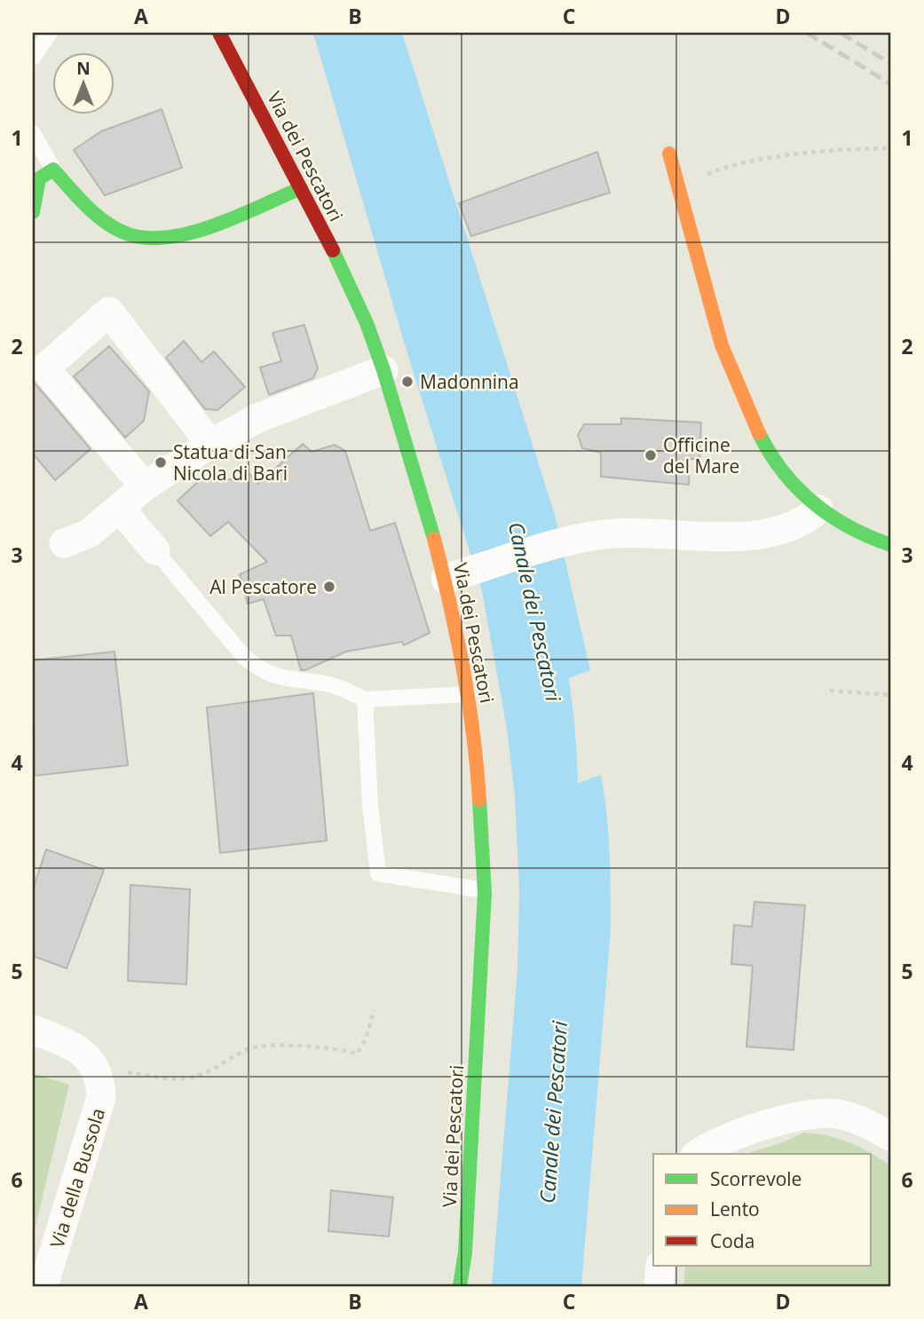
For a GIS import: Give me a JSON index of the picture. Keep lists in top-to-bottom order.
{
  "streets": {
    "street": ["Via dei Pescatori", "Via della Bussola"]
  },
  "water": ["Canale dei Pescatori"],
  "places": [
    "Madonnina",
    "Officine del Mare",
    "Statua di San Nicola di Bari",
    "Al Pescatore"
  ],
  "legend": ["Scorrevole", "Lento", "Coda"],
  "north": "top",
  "grid": {
    "columns": [
      "A",
      "B",
      "C",
      "D"
    ],
    "rows": [
      "1",
      "2",
      "3",
      "4",
      "5",
      "6"
    ]
  }
}
